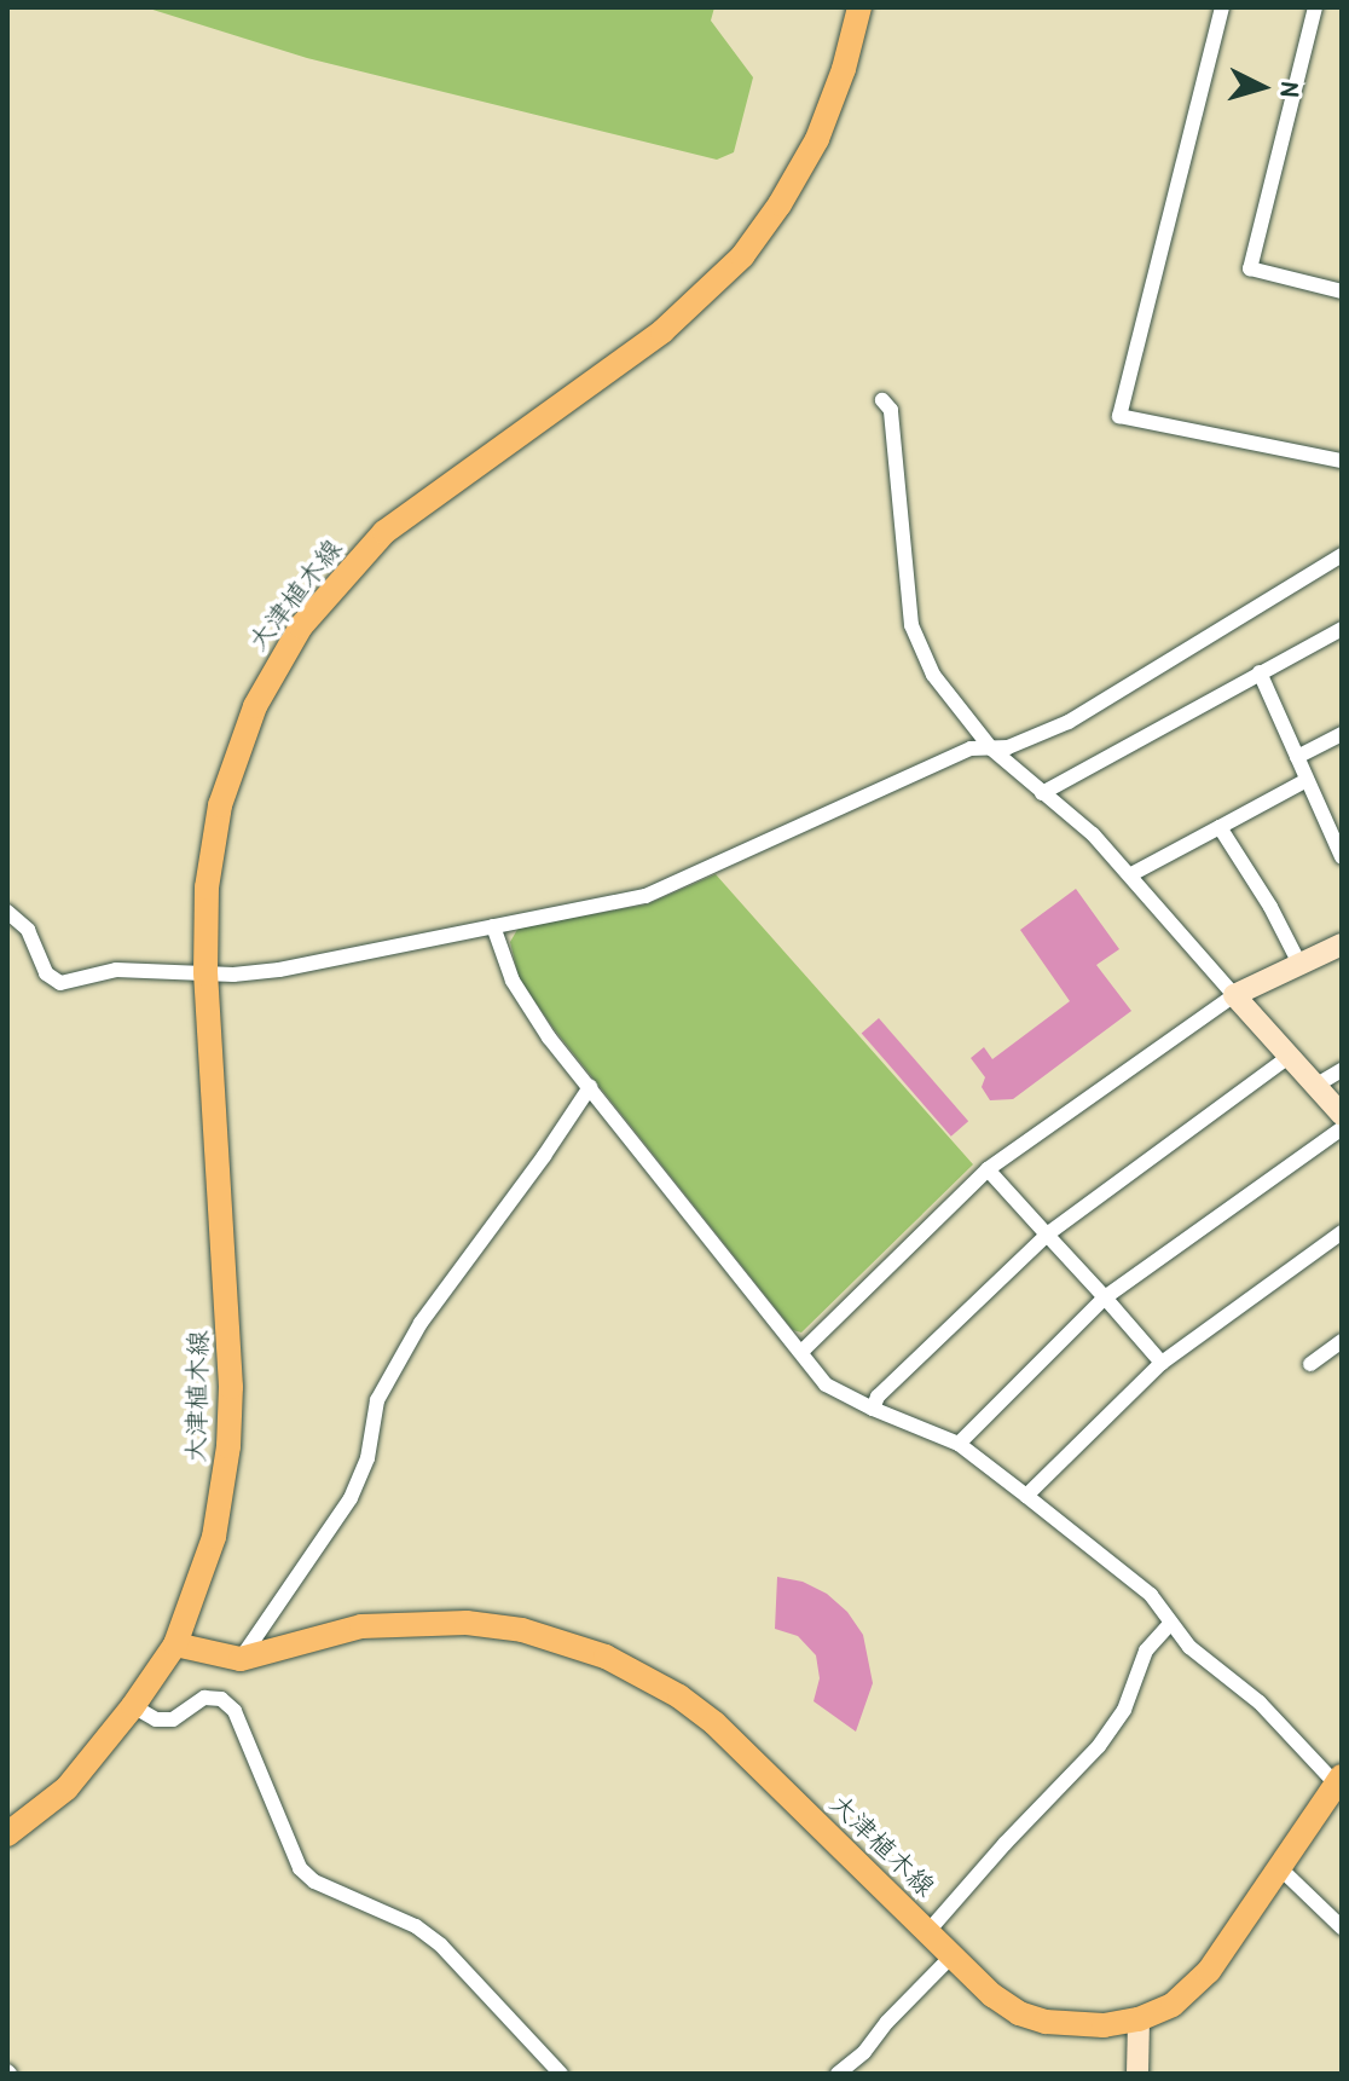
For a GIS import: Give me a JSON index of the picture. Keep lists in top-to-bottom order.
{
  "streets": {
    "main road": ["大津植木線"]
  },
  "north": "right"
}
